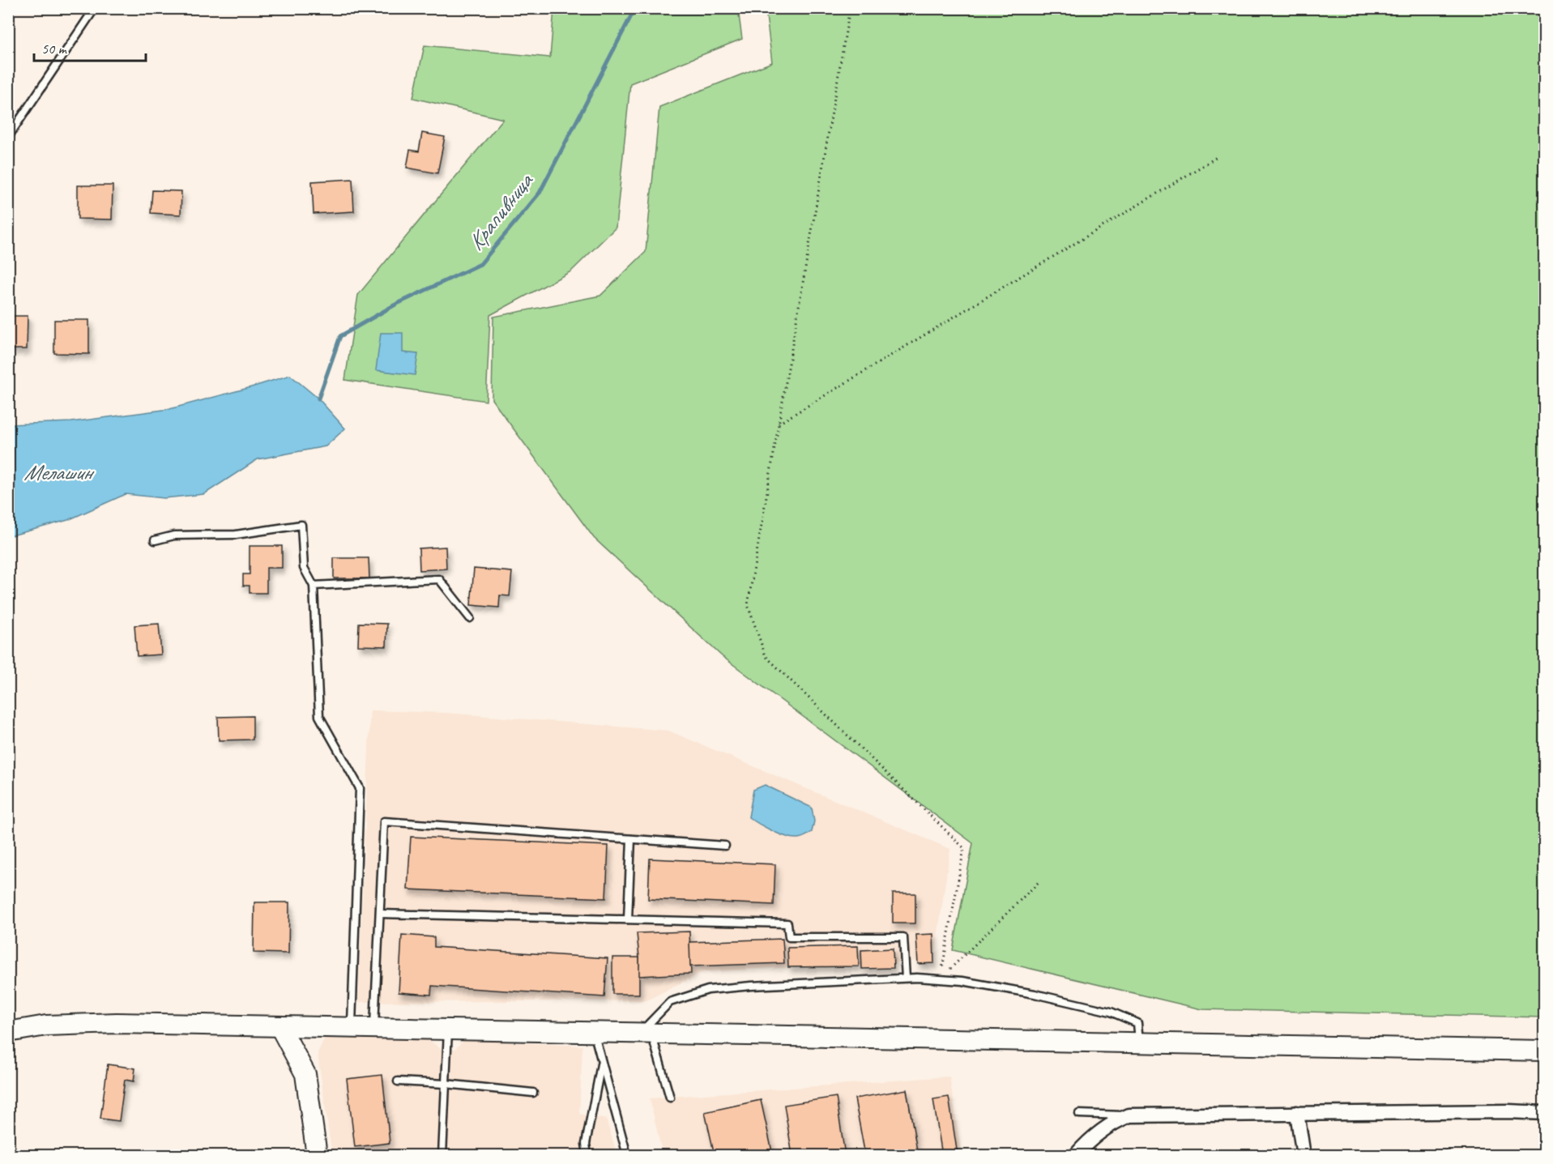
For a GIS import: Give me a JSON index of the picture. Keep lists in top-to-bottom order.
{
  "water": ["Крапивница", "Мелашин"],
  "scale_bar": "50 m"
}
